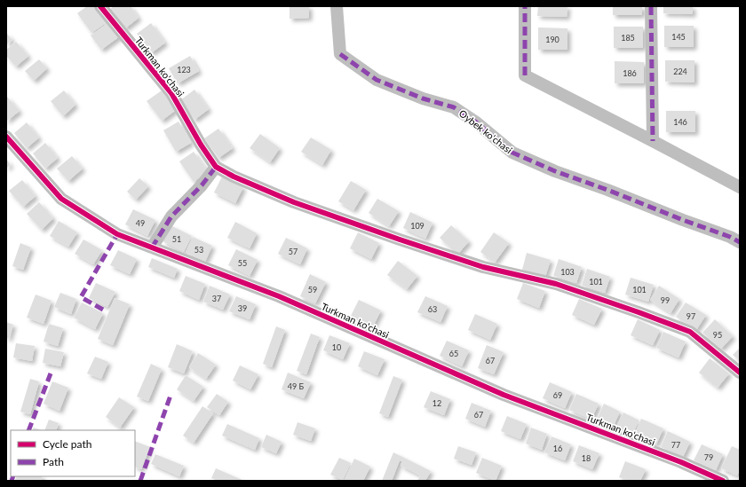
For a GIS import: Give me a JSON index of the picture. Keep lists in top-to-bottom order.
{
  "streets": {
    "street": ["Turkman ko'chasi", "Oybek ko'chasi"]
  },
  "house_numbers": [
    "145",
    "185",
    "190",
    "123",
    "224",
    "186",
    "146",
    "49",
    "109",
    "51",
    "53",
    "57",
    "55",
    "103",
    "101",
    "59",
    "101",
    "37",
    "99",
    "39",
    "63",
    "97",
    "95",
    "10",
    "65",
    "67",
    "49 Б",
    "69",
    "12",
    "67",
    "77",
    "16",
    "79",
    "18"
  ],
  "legend": ["Cycle path", "Path"]
}
